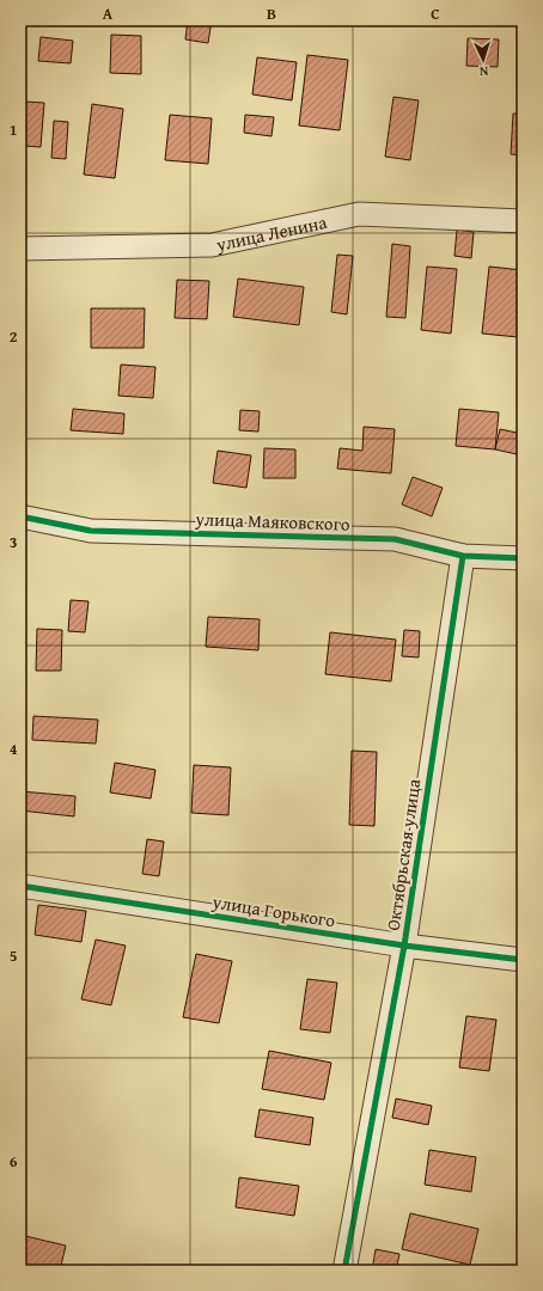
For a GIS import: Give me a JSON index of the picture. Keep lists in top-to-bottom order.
{
  "streets": {
    "street": [
      "улица Ленина",
      "улица Маяковского",
      "Октябрьская улица",
      "улица Горького"
    ]
  },
  "crossings": [
    ["улица Маяковского", "Октябрьская улица"],
    ["Октябрьская улица", "улица Горького"]
  ],
  "north": "bottom",
  "grid": {
    "columns": ["A", "B", "C"],
    "rows": [
      "1",
      "2",
      "3",
      "4",
      "5",
      "6"
    ]
  }
}
